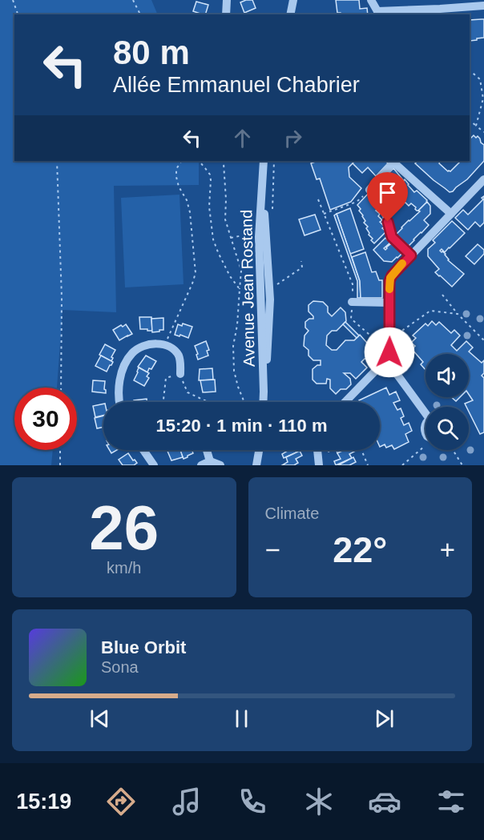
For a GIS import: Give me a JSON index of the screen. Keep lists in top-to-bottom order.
{
  "streets": {
    "street": ["Avenue Jean Rostand"]
  },
  "page": {
    "turn": ["80 m", "Allée Emmanuel Chabrier"],
    "limit": "30",
    "trip": "15:20 · 1 min · 110 m",
    "tile": [
      ["26", "km/h"],
      "Climate"
    ],
    "heat": ["−", "22°", "+"],
    "song": ["Blue Orbit", "Sona"],
    "tabs": "15:19"
  }
}
